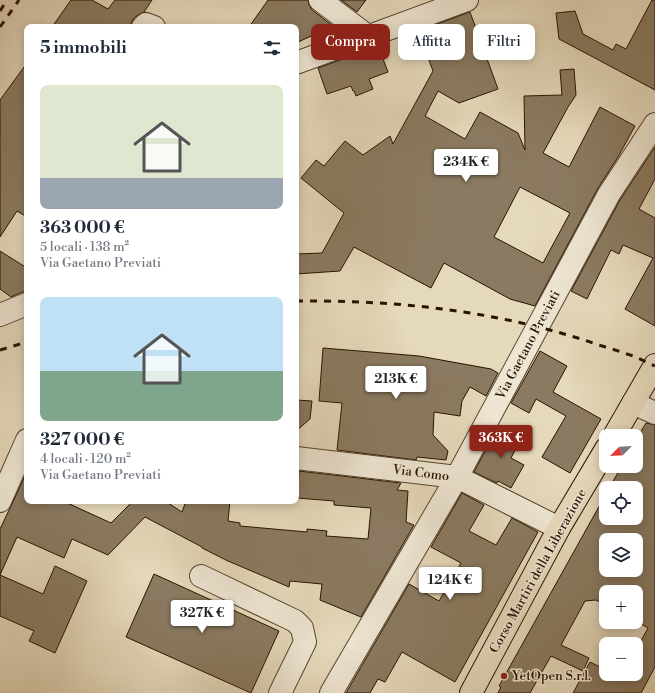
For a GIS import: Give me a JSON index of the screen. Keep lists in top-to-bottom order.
{
  "streets": {
    "main road": ["Corso Martiri della Liberazione"],
    "street": ["Via Gaetano Previati", "Via Como"]
  },
  "crossings": [
    ["Via Gaetano Previati", "Via Como"],
    ["Via Como", "Corso Martiri della Liberazione"]
  ],
  "places": ["YetOpen S.r.l."],
  "north": "bottom left",
  "page": {
    "chip": ["Compra", "Affitta", "Filtri"],
    "heading": "5 immobili",
    "list": [
      {
        "name": "363 000 €",
        "note": "5 locali · 138 m² · Via Gaetano Previati"
      },
      {
        "name": "327 000 €",
        "note": "4 locali · 120 m² · Via Gaetano Previati"
      }
    ],
    "price": [
      "234K €",
      "213K €",
      "363K €",
      "124K €",
      "327K €"
    ],
    "map_buttons": ["+", "−"]
  }
}
